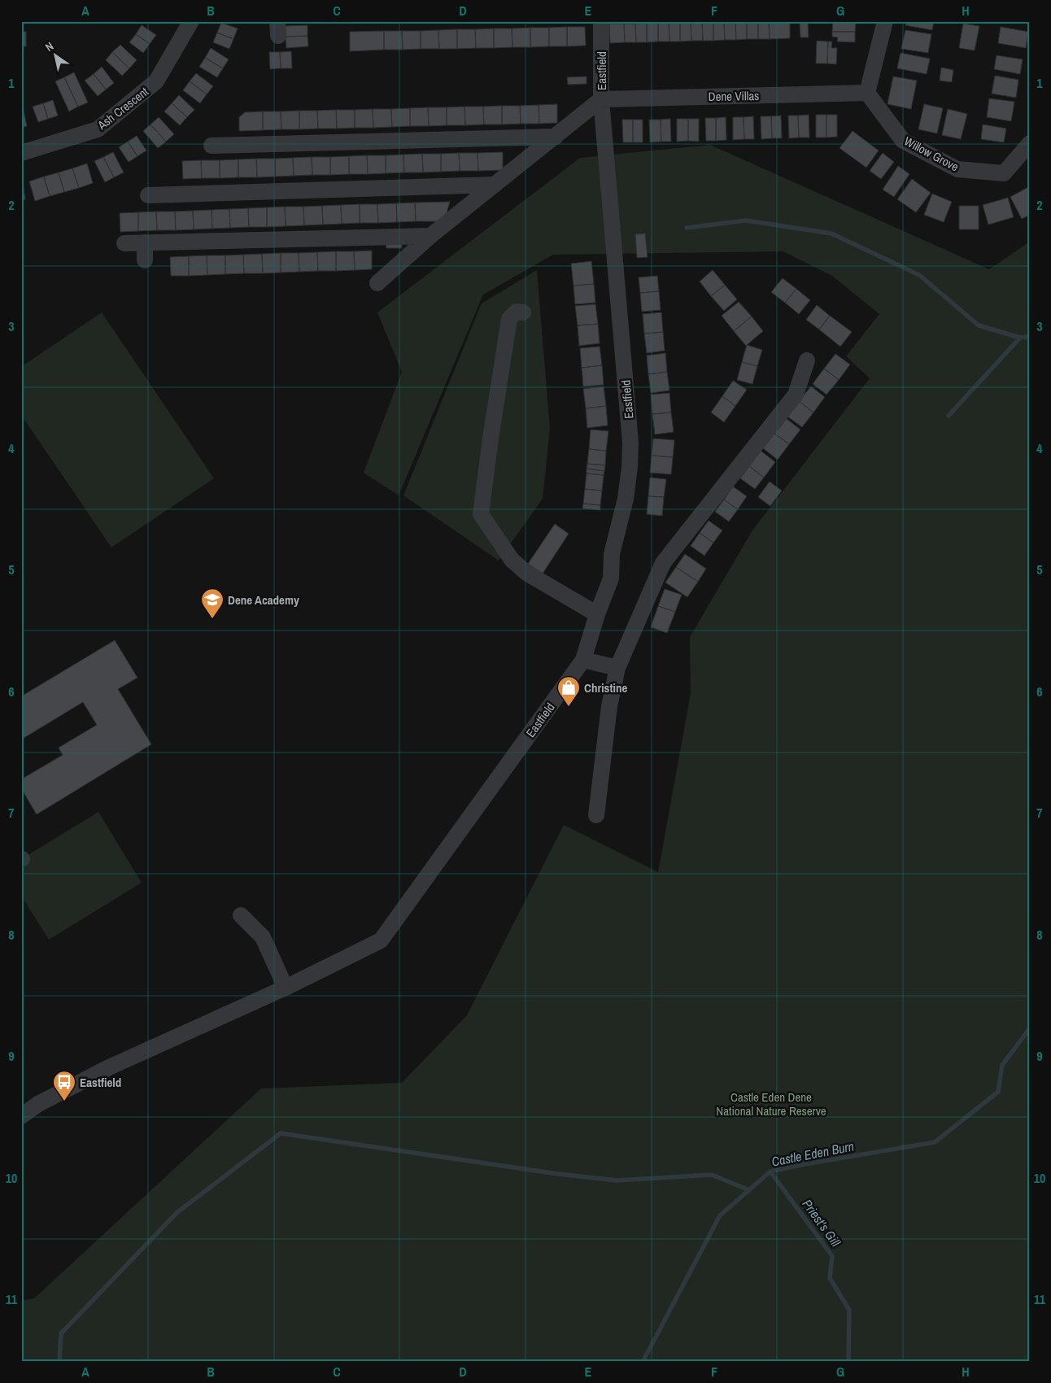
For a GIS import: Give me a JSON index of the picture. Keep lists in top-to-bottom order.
{
  "streets": {
    "street": [
      "Eastfield",
      "Dene Villas",
      "Ash Crescent",
      "Willow Grove"
    ]
  },
  "crossings": [
    ["Eastfield", "Dene Villas"],
    ["Dene Villas", "Willow Grove"]
  ],
  "water": ["Castle Eden Burn", "Priest's Gill"],
  "parks": ["Castle Eden Dene National Nature Reserve"],
  "places": {
    "school or university": ["Dene Academy"],
    "shop": ["Christine"],
    "bus stop": ["Eastfield"]
  },
  "north": "top left",
  "grid": {
    "columns": [
      "A",
      "B",
      "C",
      "D",
      "E",
      "F",
      "G",
      "H"
    ],
    "rows": [
      "1",
      "2",
      "3",
      "4",
      "5",
      "6",
      "7",
      "8",
      "9",
      "10",
      "11"
    ]
  }
}
